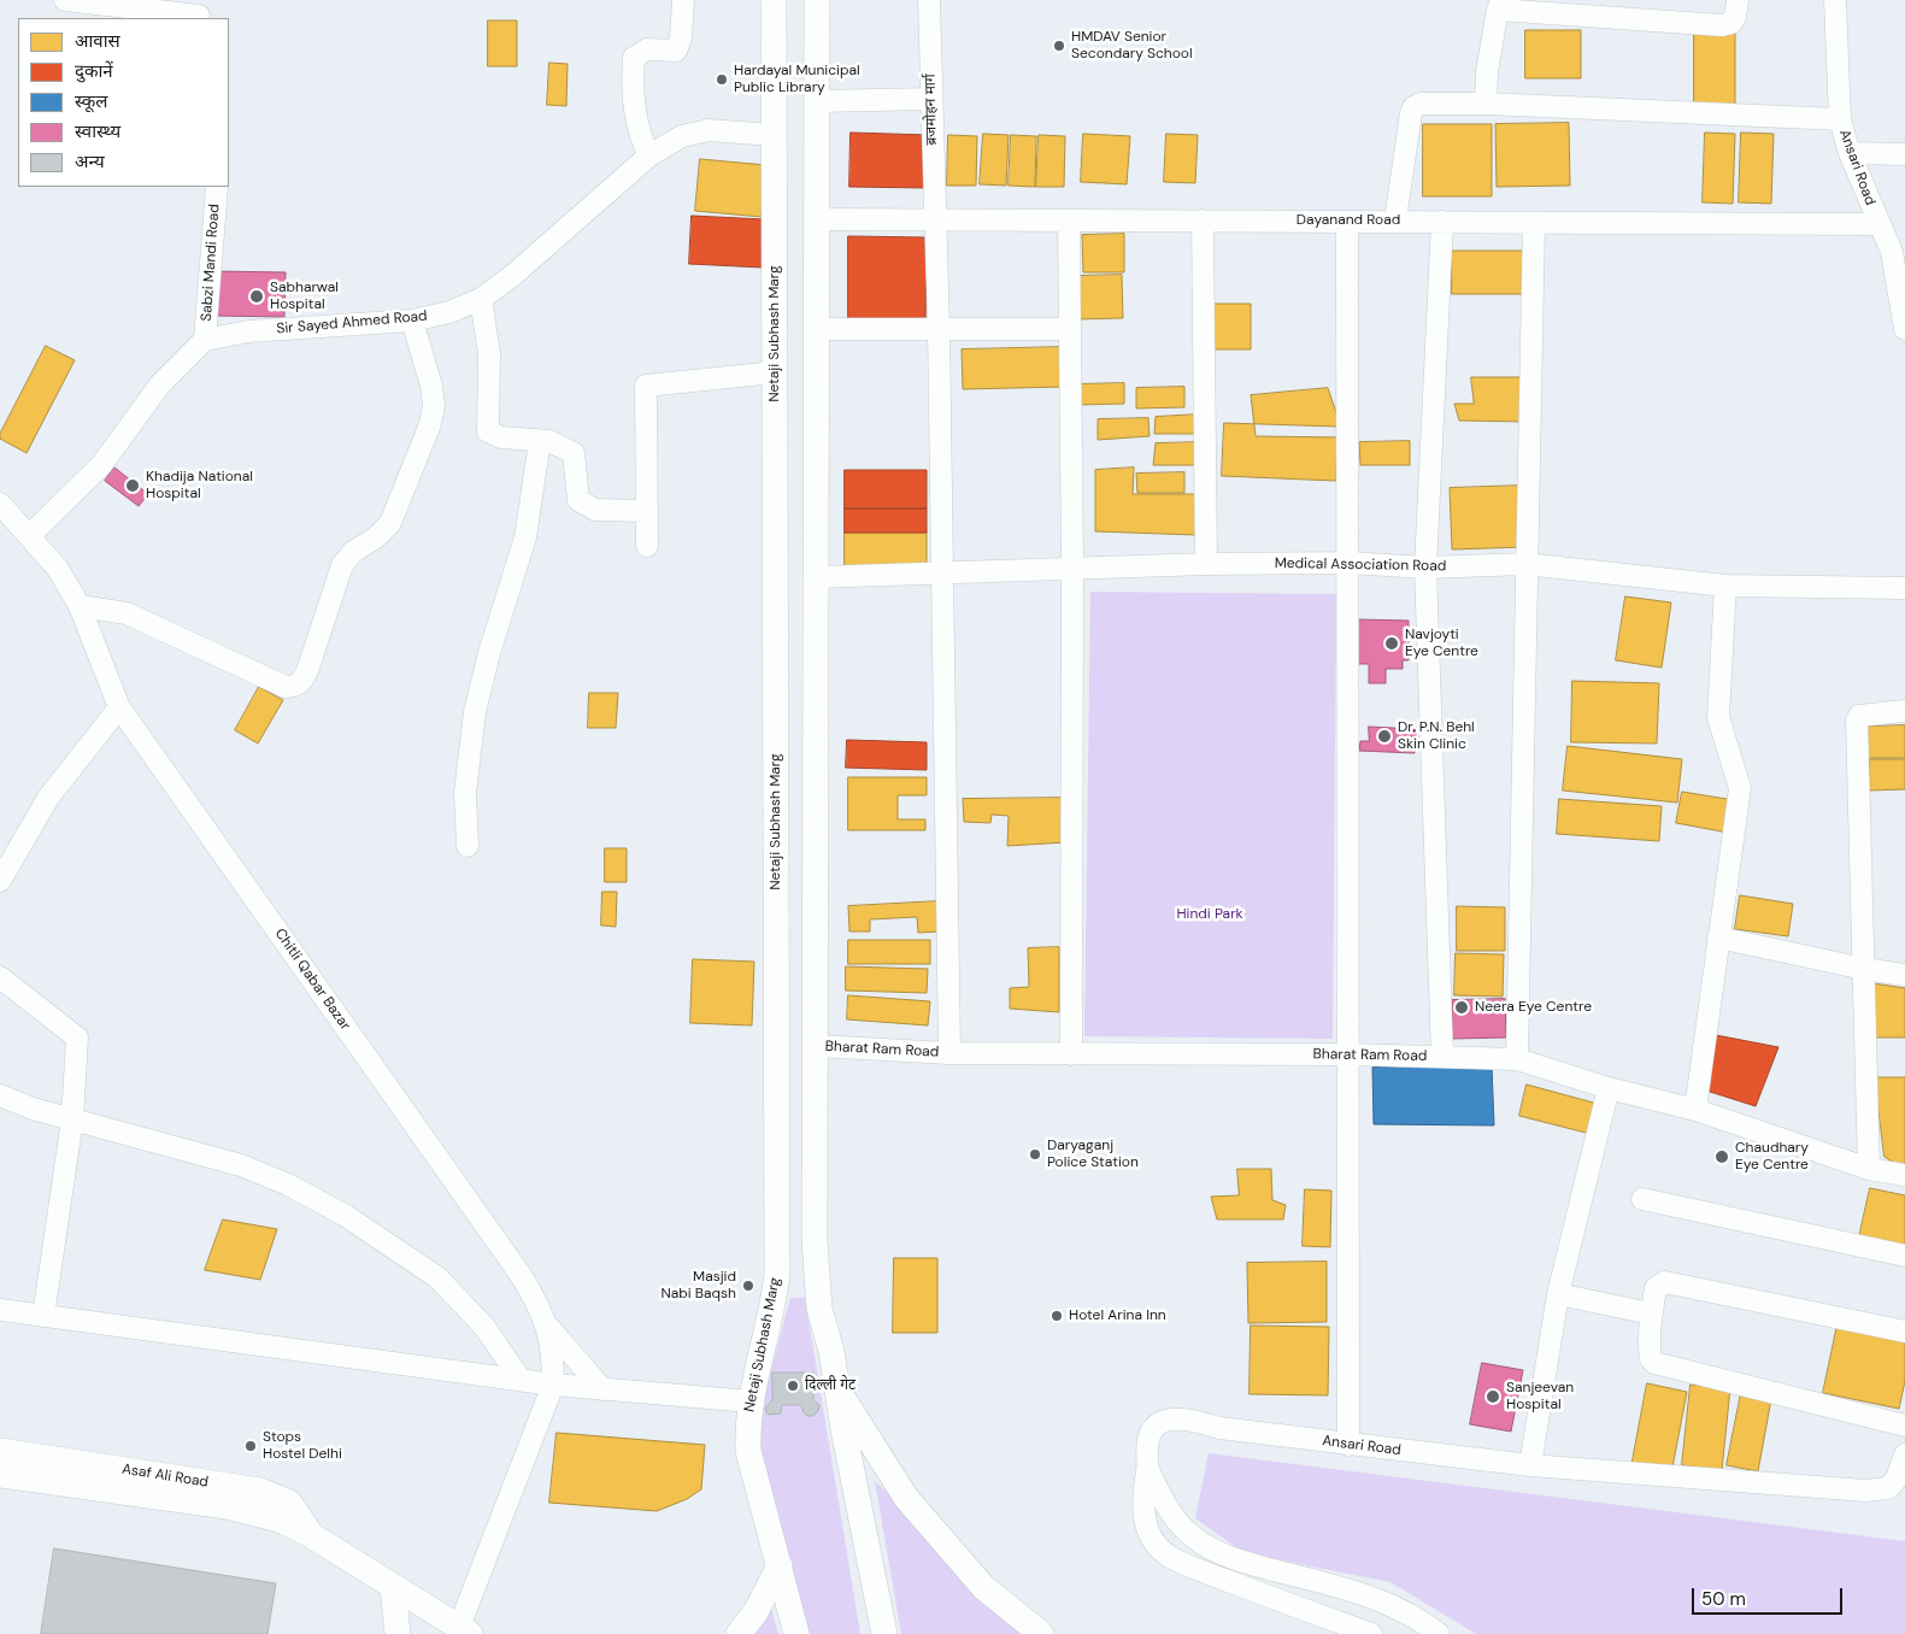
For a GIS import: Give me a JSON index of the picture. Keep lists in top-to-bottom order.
{
  "streets": {
    "main road": ["Netaji Subhash Marg", "Asaf Ali Road"],
    "street": [
      "ब्रजमोहन मार्ग",
      "Ansari Road",
      "Dayanand Road",
      "Sabzi Mandi Road",
      "Sir Sayed Ahmed Road",
      "Medical Association Road",
      "Chitli Qabar Bazar",
      "Bharat Ram Road"
    ]
  },
  "crossings": [
    ["ब्रजमोहन मार्ग", "Dayanand Road"],
    ["ब्रजमोहन मार्ग", "Medical Association Road"],
    ["ब्रजमोहन मार्ग", "Bharat Ram Road"],
    ["Ansari Road", "Dayanand Road"],
    ["Sabzi Mandi Road", "Sir Sayed Ahmed Road"],
    ["Sir Sayed Ahmed Road", "Netaji Subhash Marg"],
    ["Chitli Qabar Bazar", "Asaf Ali Road"]
  ],
  "parks": ["Hindi Park"],
  "places": [
    "HMDAV Senior Secondary School",
    "Hardayal Municipal Public Library",
    "Sabharwal Hospital",
    "Khadija National Hospital",
    "Navjoyti Eye Centre",
    "Dr. P.N. Behl Skin Clinic",
    "Neera Eye Centre",
    "Daryaganj Police Station",
    "Chaudhary Eye Centre",
    "Masjid Nabi Baqsh",
    "Hotel Arina Inn",
    "दिल्ली गेट",
    "Sanjeevan Hospital",
    "Stops Hostel Delhi"
  ],
  "legend": [
    "आवास",
    "दुकानें",
    "स्कूल",
    "स्वास्थ्य",
    "अन्य"
  ],
  "scale_bar": "50 m"
}
